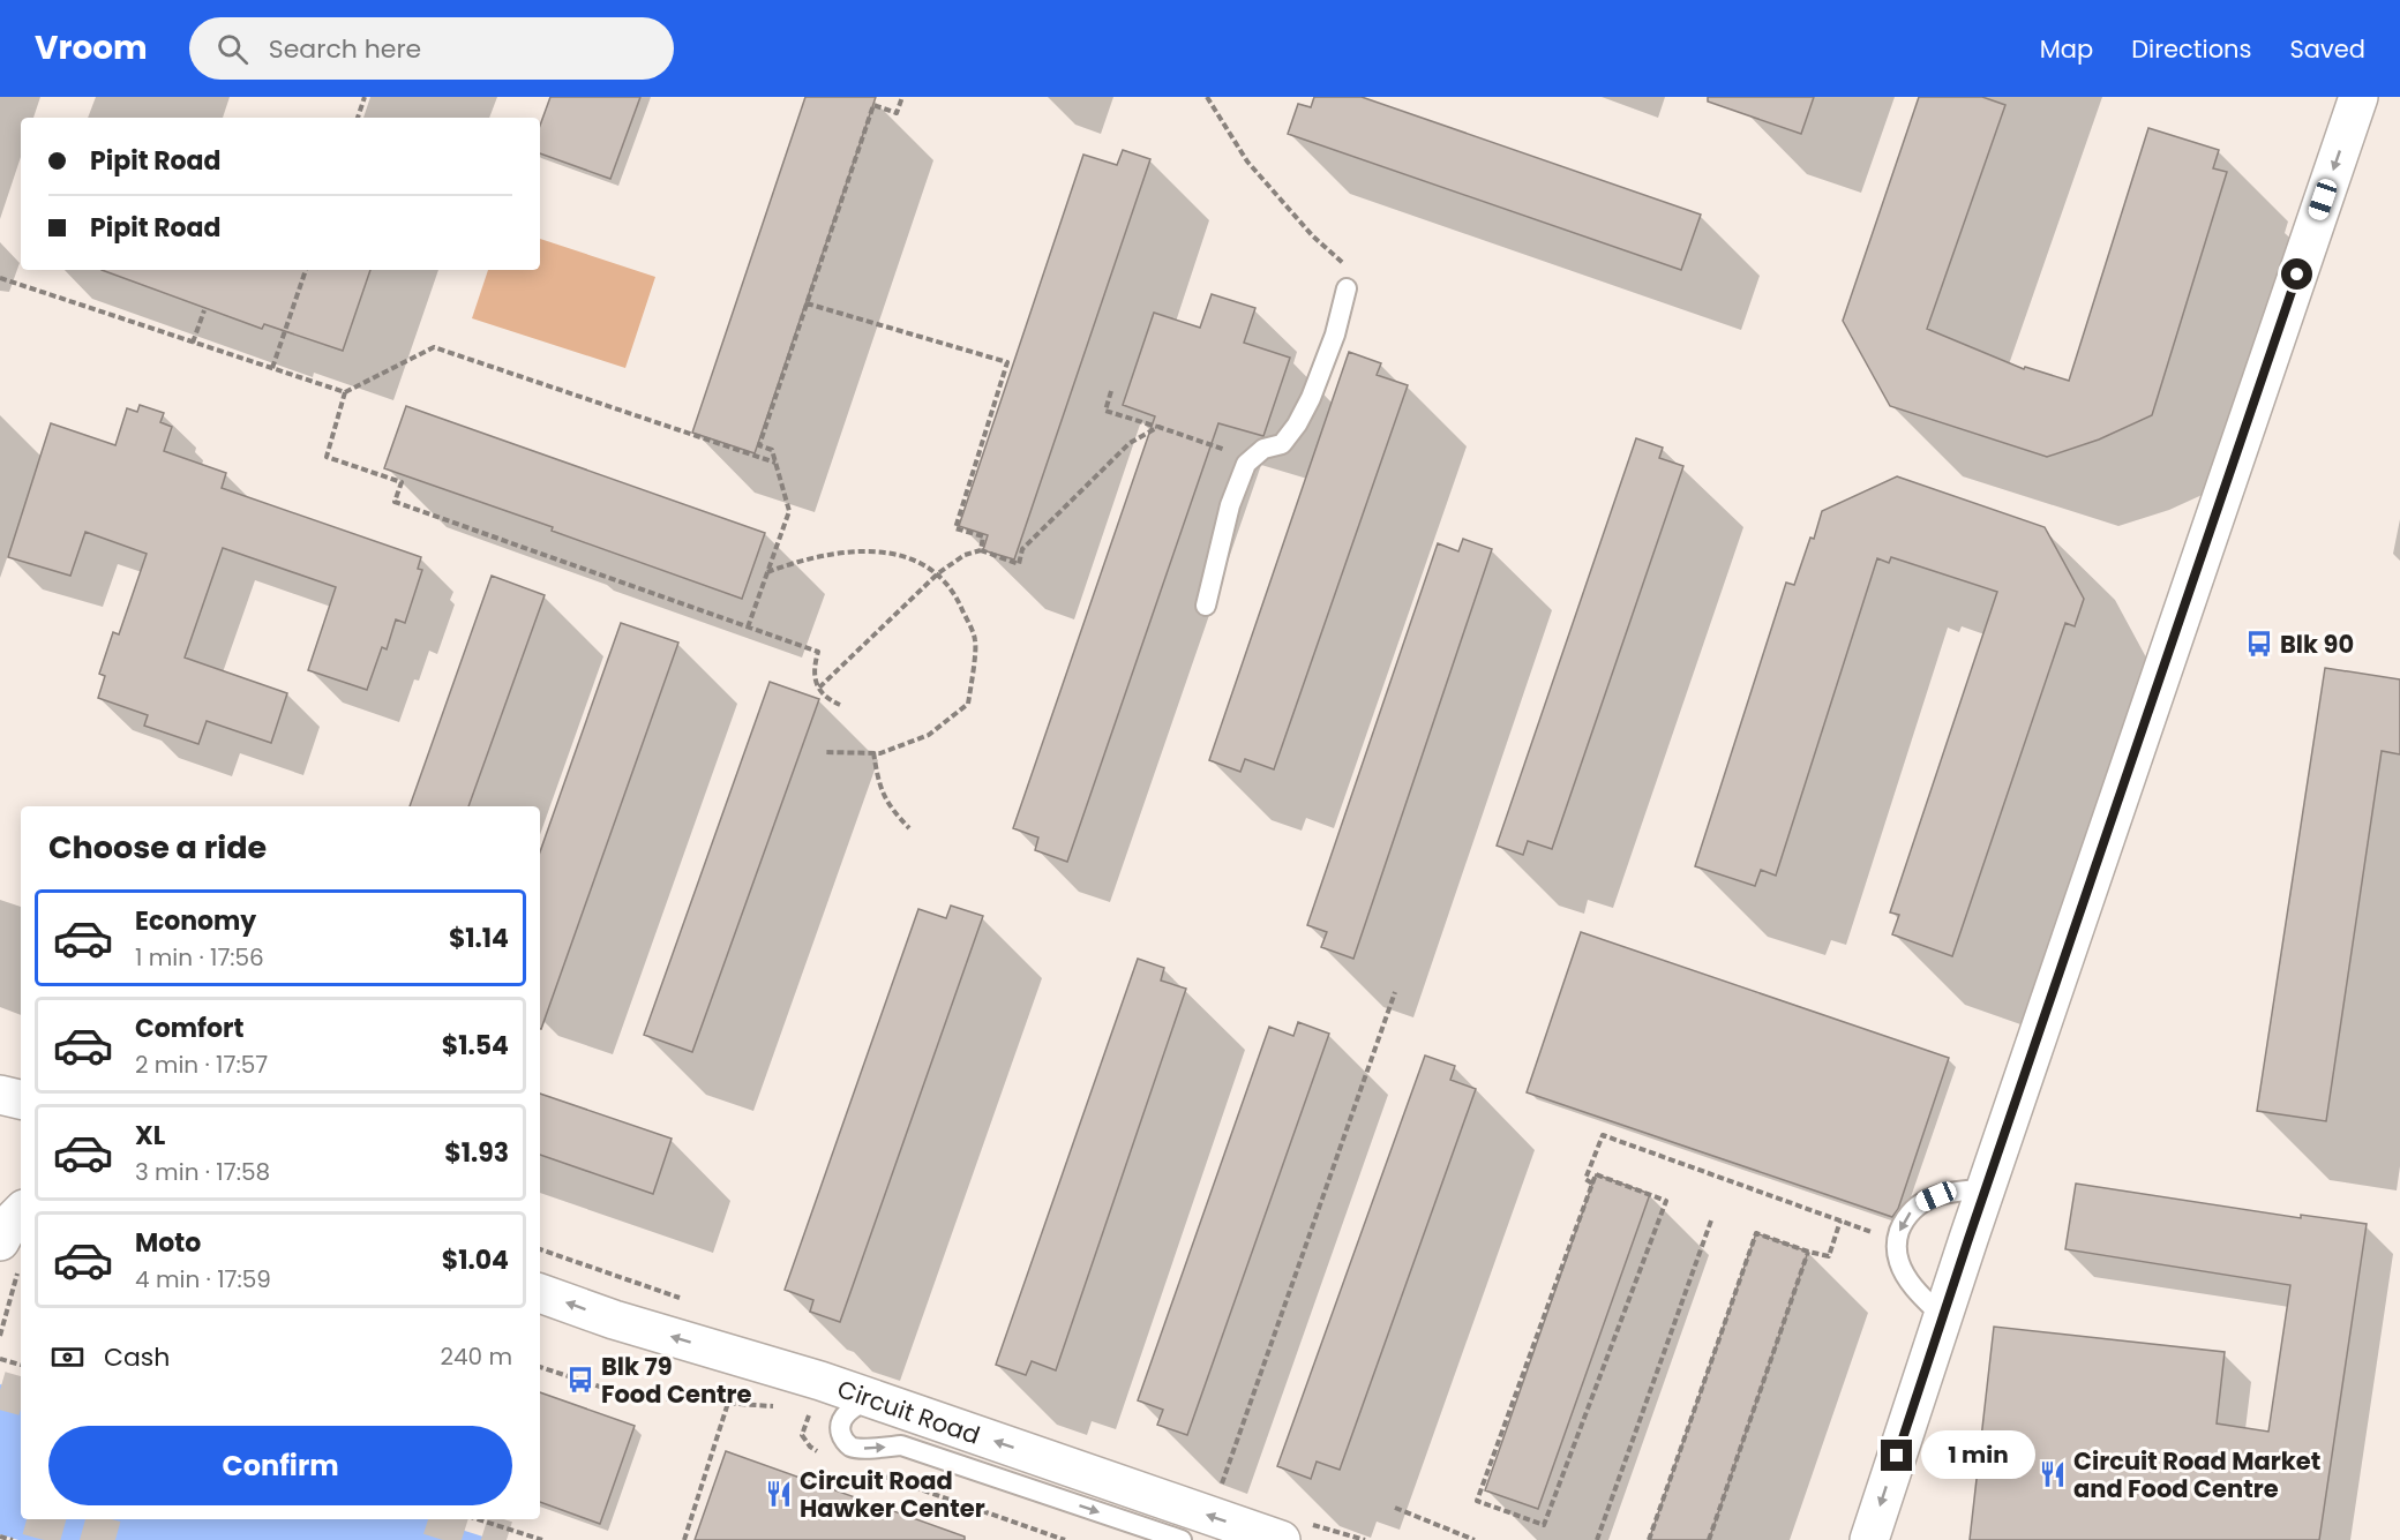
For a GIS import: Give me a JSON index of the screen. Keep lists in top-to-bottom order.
{
  "streets": {
    "street": ["Circuit Road"]
  },
  "one_way": ["Circuit Road"],
  "places": {
    "bus stop": ["Blk 90", "Blk 79 Food Centre"],
    "restaurant": ["Circuit Road Market and Food Centre", "Circuit Road Hawker Center"]
  },
  "page": {
    "header": "Vroom",
    "search": "Search here",
    "nav": ["Map", "Directions", "Saved"],
    "banner": ["Pipit Road", "Pipit Road"],
    "heading": "Choose a ride",
    "list": [
      {
        "name": "Economy",
        "note": "1 min · 17:56",
        "value": "$1.14"
      },
      {
        "name": "Comfort",
        "note": "2 min · 17:57",
        "value": "$1.54"
      },
      {
        "name": "XL",
        "note": "3 min · 17:58",
        "value": "$1.93"
      },
      {
        "name": "Moto",
        "note": "4 min · 17:59",
        "value": "$1.04"
      }
    ],
    "pay": ["Cash", "240 m"],
    "buttons": "Confirm",
    "bubble": "1 min"
  }
}
